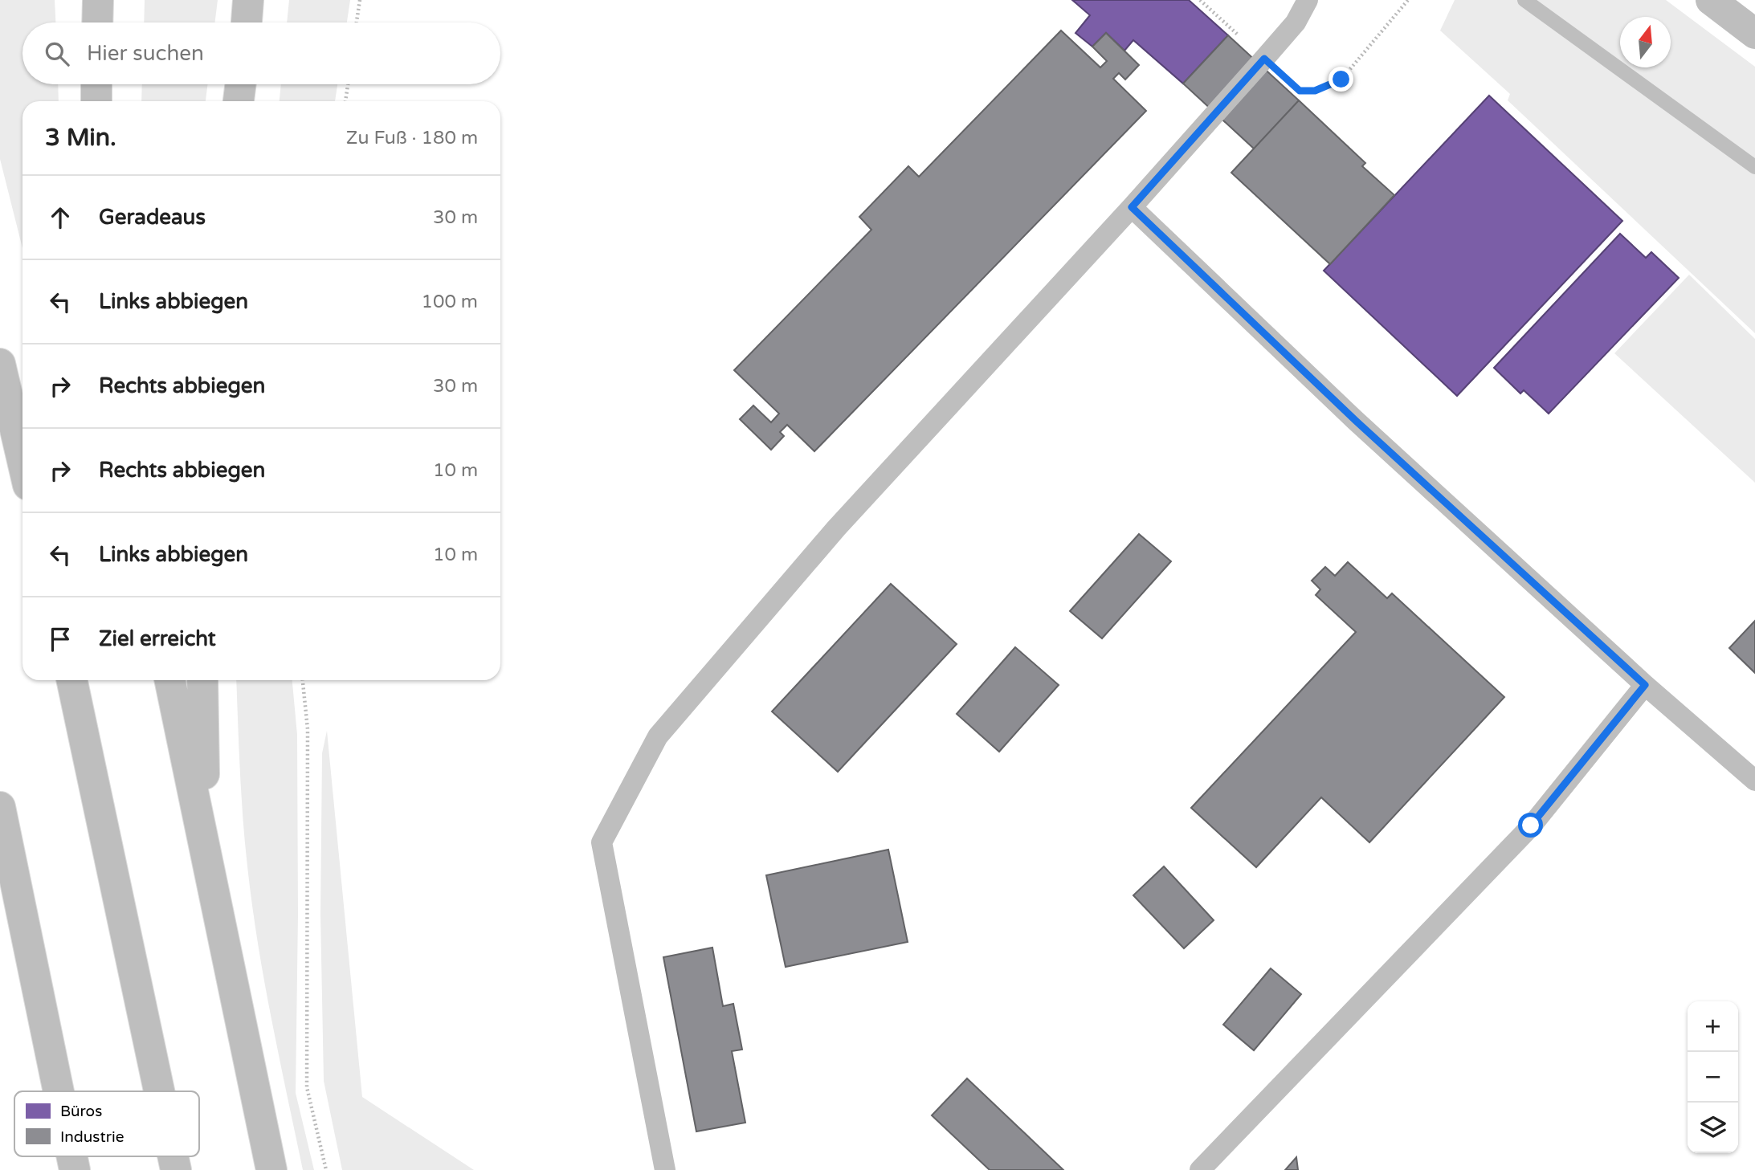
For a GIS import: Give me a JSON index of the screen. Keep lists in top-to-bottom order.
{
  "legend": ["Büros", "Industrie"],
  "north": "top",
  "page": {
    "search": "Hier suchen",
    "heading": ["3 Min.", "Zu Fuß · 180 m"],
    "list": [
      ["Geradeaus", "30 m"],
      ["Links abbiegen", "100 m"],
      ["Rechts abbiegen", "30 m"],
      ["Rechts abbiegen", "10 m"],
      ["Links abbiegen", "10 m"],
      "Ziel erreicht"
    ],
    "map_buttons": ["+", "−"]
  }
}
